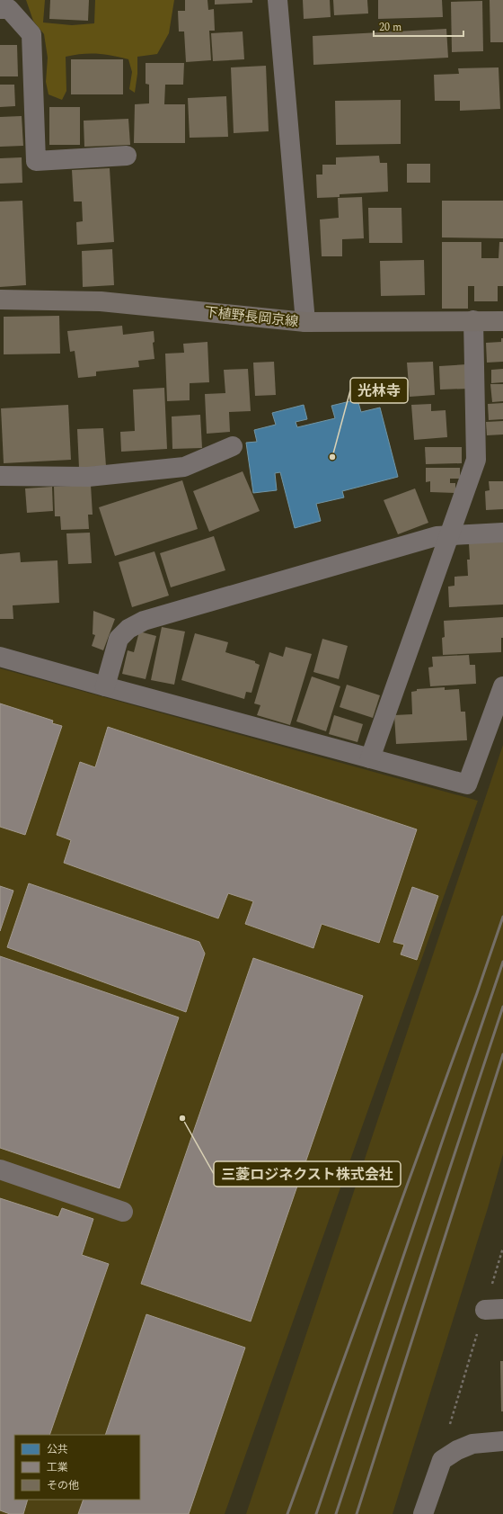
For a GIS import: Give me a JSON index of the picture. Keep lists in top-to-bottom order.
{
  "streets": {
    "main road": ["下植野長岡京線"]
  },
  "places": ["光林寺", "三菱ロジネクスト株式会社"],
  "legend": ["公共", "工業", "その他"],
  "scale_bar": "20 m"
}
